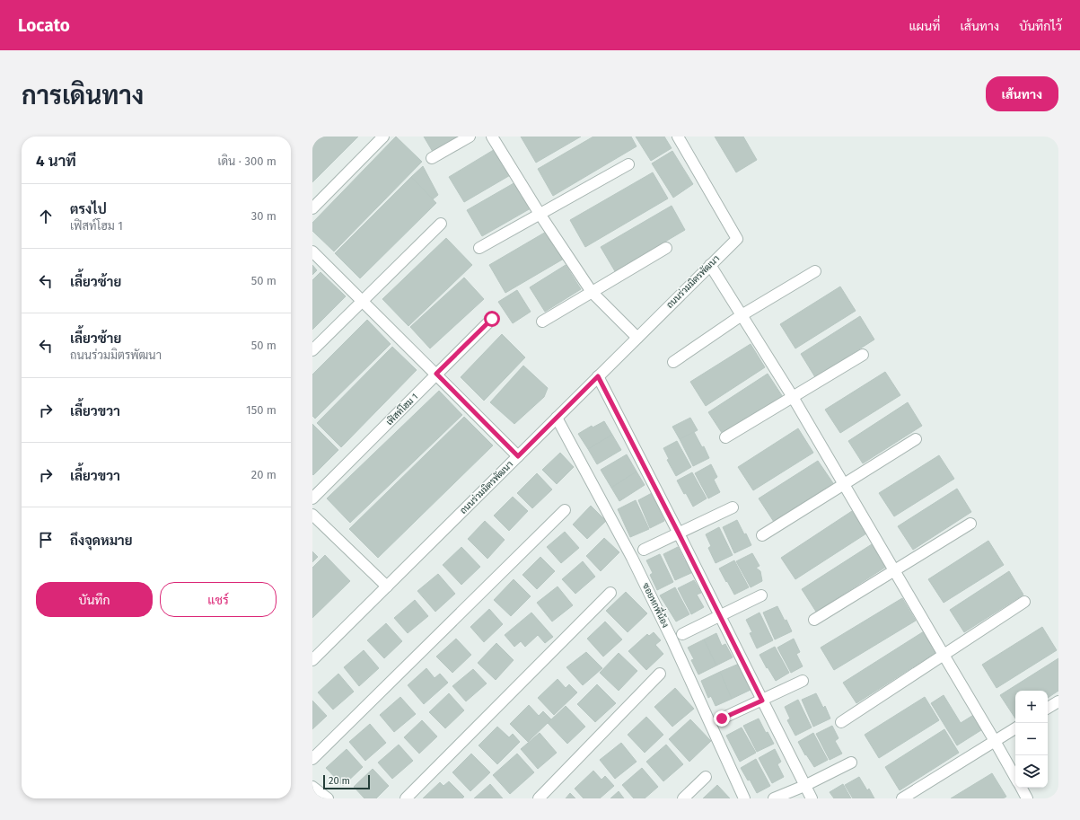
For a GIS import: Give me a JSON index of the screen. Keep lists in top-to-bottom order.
{
  "streets": {
    "street": ["ถนนร่วมมิตรพัฒนา", "เฟิสท์โฮม 1", "ซอยหกพี่น้อง"]
  },
  "crossings": [
    ["ถนนร่วมมิตรพัฒนา", "ซอยหกพี่น้อง"]
  ],
  "scale_bar": "20 m",
  "page": {
    "header": "Locato",
    "nav": ["แผนที่", "เส้นทาง", "บันทึกไว้"],
    "buttons": [
      "เส้นทาง",
      ["บันทึก", "แชร์"]
    ],
    "title": "การเดินทาง",
    "heading": ["4 นาที", "เดิน · 300 m"],
    "list": [
      ["ตรงไป", "เฟิสท์โฮม 1", "30 m"],
      ["เลี้ยวซ้าย", "50 m"],
      ["เลี้ยวซ้าย", "ถนนร่วมมิตรพัฒนา", "50 m"],
      ["เลี้ยวขวา", "150 m"],
      ["เลี้ยวขวา", "20 m"],
      "ถึงจุดหมาย"
    ],
    "map_buttons": ["+", "−"],
    "scale": "20 m"
  }
}
